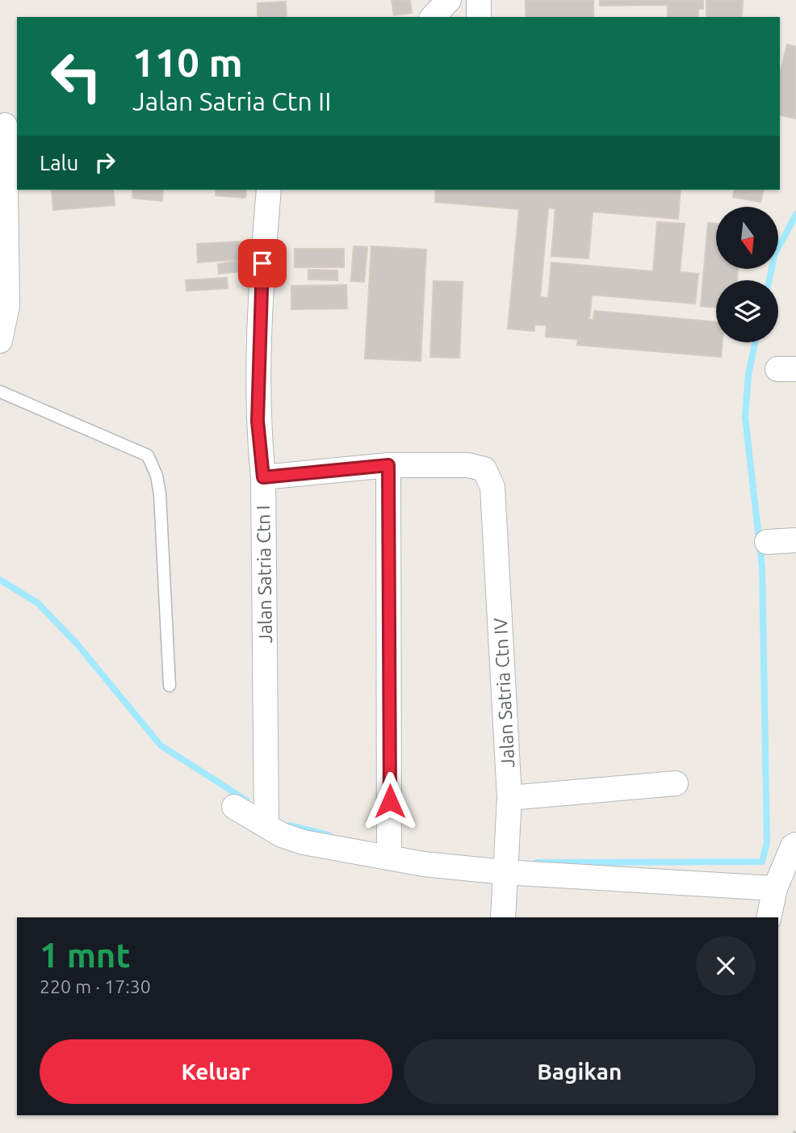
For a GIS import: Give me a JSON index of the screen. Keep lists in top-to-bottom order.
{
  "streets": {
    "street": ["Jalan Satria Ctn I", "Jalan Satria Ctn IV"]
  },
  "north": "bottom",
  "page": {
    "turn": ["110 m", "Jalan Satria Ctn II"],
    "then": "Lalu",
    "heading": ["1 mnt", "220 m · 17:30"],
    "buttons": ["Keluar", "Bagikan"]
  }
}
